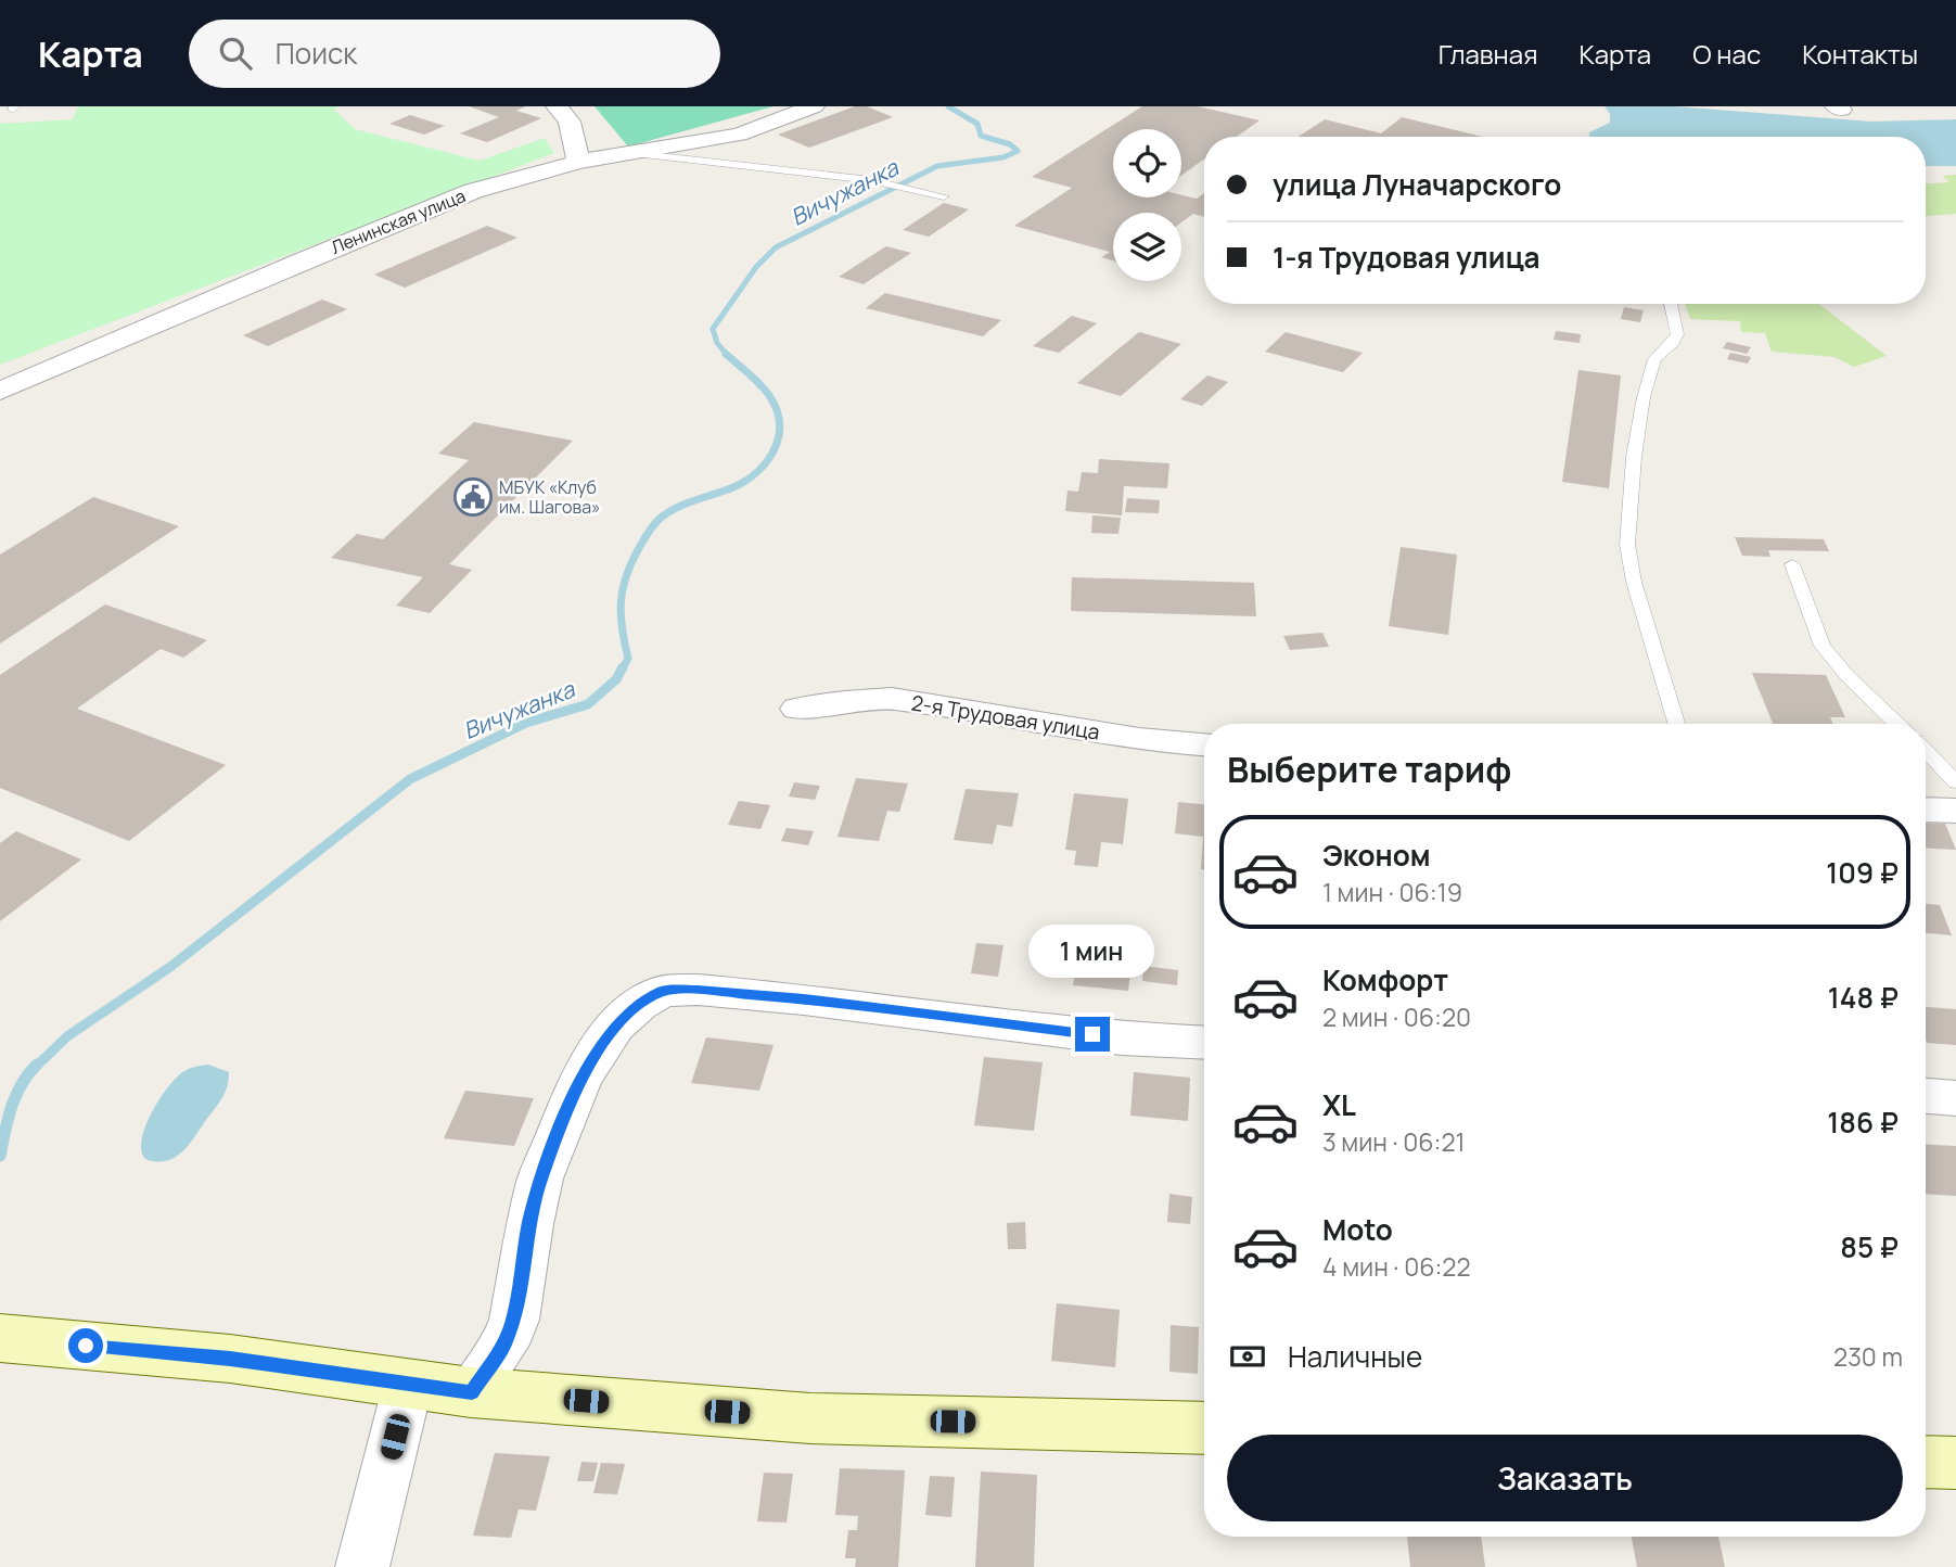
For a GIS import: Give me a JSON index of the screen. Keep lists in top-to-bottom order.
{
  "streets": {
    "street": ["Ленинская улица", "2-я Трудовая улица"]
  },
  "water": ["Вичужанка"],
  "places": {
    "public building": ["МБУК «Клуб им. Шагова»"]
  },
  "page": {
    "header": "Карта",
    "search": "Поиск",
    "nav": [
      "Главная",
      "Карта",
      "О нас",
      "Контакты"
    ],
    "banner": ["улица Луначарского", "1-я Трудовая улица"],
    "heading": "Выберите тариф",
    "list": [
      {
        "name": "Эконом",
        "note": "1 мин · 06:19",
        "value": "109 ₽"
      },
      {
        "name": "Комфорт",
        "note": "2 мин · 06:20",
        "value": "148 ₽"
      },
      {
        "name": "XL",
        "note": "3 мин · 06:21",
        "value": "186 ₽"
      },
      {
        "name": "Moto",
        "note": "4 мин · 06:22",
        "value": "85 ₽"
      }
    ],
    "bubble": "1 мин",
    "pay": ["Наличные", "230 m"],
    "buttons": "Заказать"
  }
}
